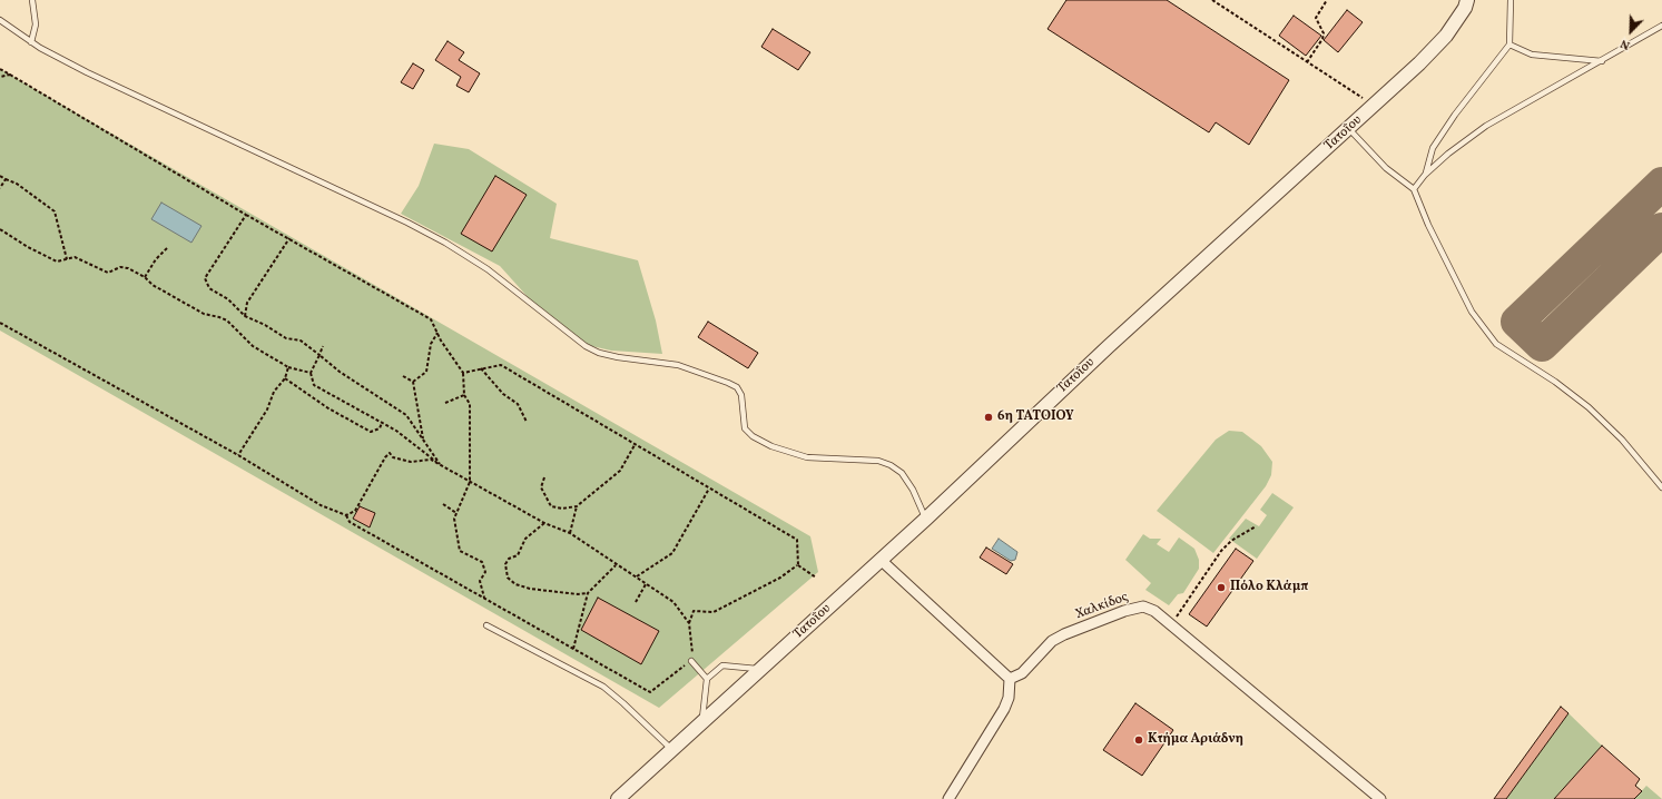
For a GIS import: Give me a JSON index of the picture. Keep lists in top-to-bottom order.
{
  "streets": {
    "street": ["Τατοΐου", "Χαλκίδος"]
  },
  "places": ["6η ΤΑΤΟΙΟΥ", "Πόλο Κλάμπ", "Κτήμα Αριάδνη"],
  "north": "bottom left"
}
